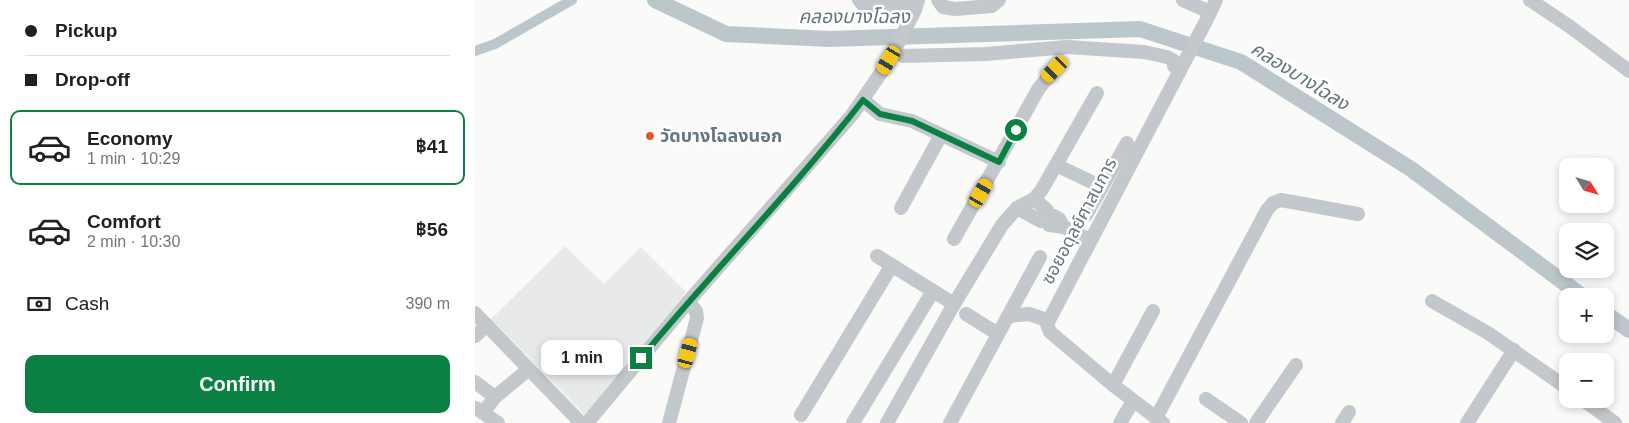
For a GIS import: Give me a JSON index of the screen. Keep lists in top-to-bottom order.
{
  "streets": {
    "street": ["ซอยอดุลย์ศาสนการ"]
  },
  "water": ["คลองบางโฉลง"],
  "places": ["วัดบางโฉลงนอก"],
  "north": "bottom right",
  "page": {
    "banner": ["Pickup", "Drop-off"],
    "list": [
      {
        "name": "Economy",
        "note": "1 min · 10:29",
        "value": "฿41"
      },
      {
        "name": "Comfort",
        "note": "2 min · 10:30",
        "value": "฿56"
      }
    ],
    "map_buttons": ["+", "−"],
    "pay": ["Cash", "390 m"],
    "bubble": "1 min",
    "buttons": "Confirm"
  }
}
